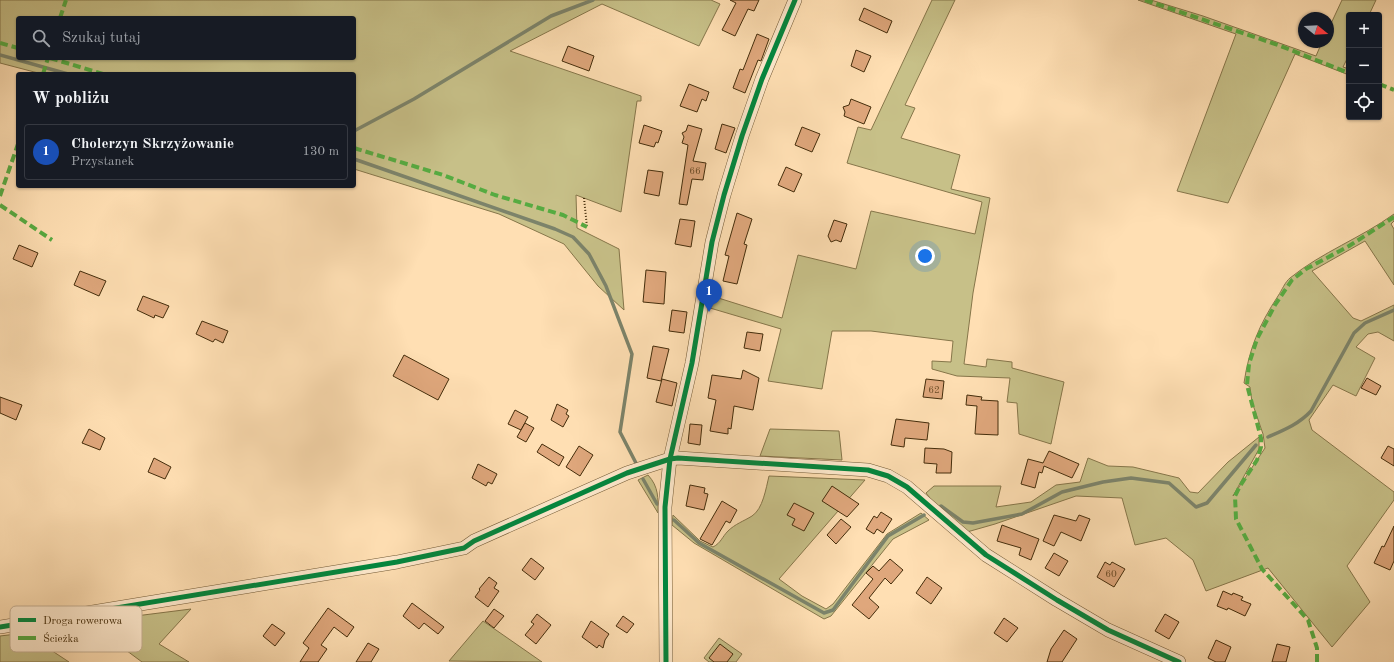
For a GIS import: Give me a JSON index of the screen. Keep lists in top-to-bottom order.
{
  "house_numbers": ["66", "62", "60"],
  "legend": ["Droga rowerowa", "Ścieżka"],
  "north": "right",
  "page": {
    "map_buttons": ["+", "−"],
    "search": "Szukaj tutaj",
    "heading": "W pobliżu",
    "list": [
      {
        "mark": "1",
        "name": "Cholerzyn Skrzyżowanie",
        "note": "Przystanek",
        "value": "130 m"
      }
    ],
    "pins": "1"
  }
}
